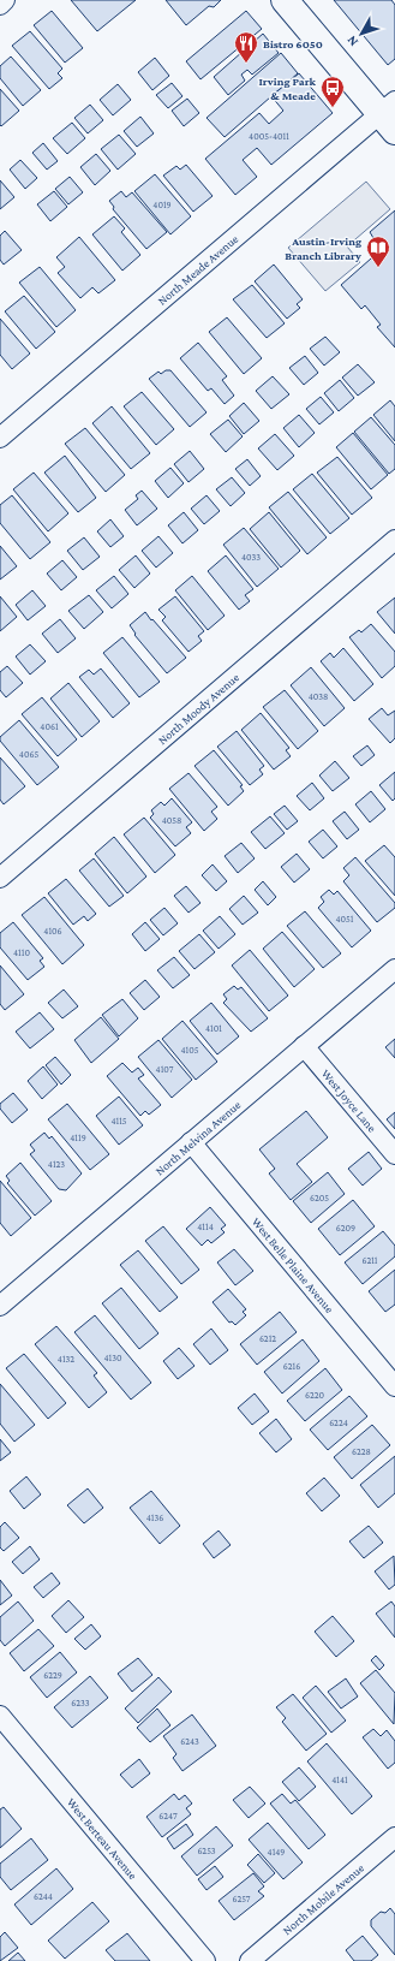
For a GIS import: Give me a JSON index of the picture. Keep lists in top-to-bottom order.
{
  "streets": {
    "street": [
      "North Meade Avenue",
      "North Moody Avenue",
      "West Joyce Lane",
      "North Melvina Avenue",
      "West Belle Plaine Avenue",
      "West Berteau Avenue",
      "North Mobile Avenue"
    ]
  },
  "crossings": [
    ["West Joyce Lane", "North Melvina Avenue"],
    ["North Melvina Avenue", "West Belle Plaine Avenue"]
  ],
  "places": {
    "restaurant": ["Bistro 6050"],
    "bus stop": ["Irving Park & Meade"],
    "library": ["Austin-Irving Branch Library"]
  },
  "house_numbers": [
    "4005-4011",
    "4019",
    "4033",
    "4038",
    "4061",
    "4065",
    "4058",
    "4051",
    "4106",
    "4110",
    "4101",
    "4105",
    "4107",
    "4115",
    "4119",
    "4123",
    "6205",
    "4114",
    "6209",
    "6211",
    "6212",
    "4130",
    "4132",
    "6216",
    "6220",
    "6224",
    "6228",
    "4136",
    "6229",
    "6233",
    "6243",
    "4141",
    "6247",
    "6253",
    "4149",
    "6244",
    "6257"
  ],
  "north": "bottom left"
}
